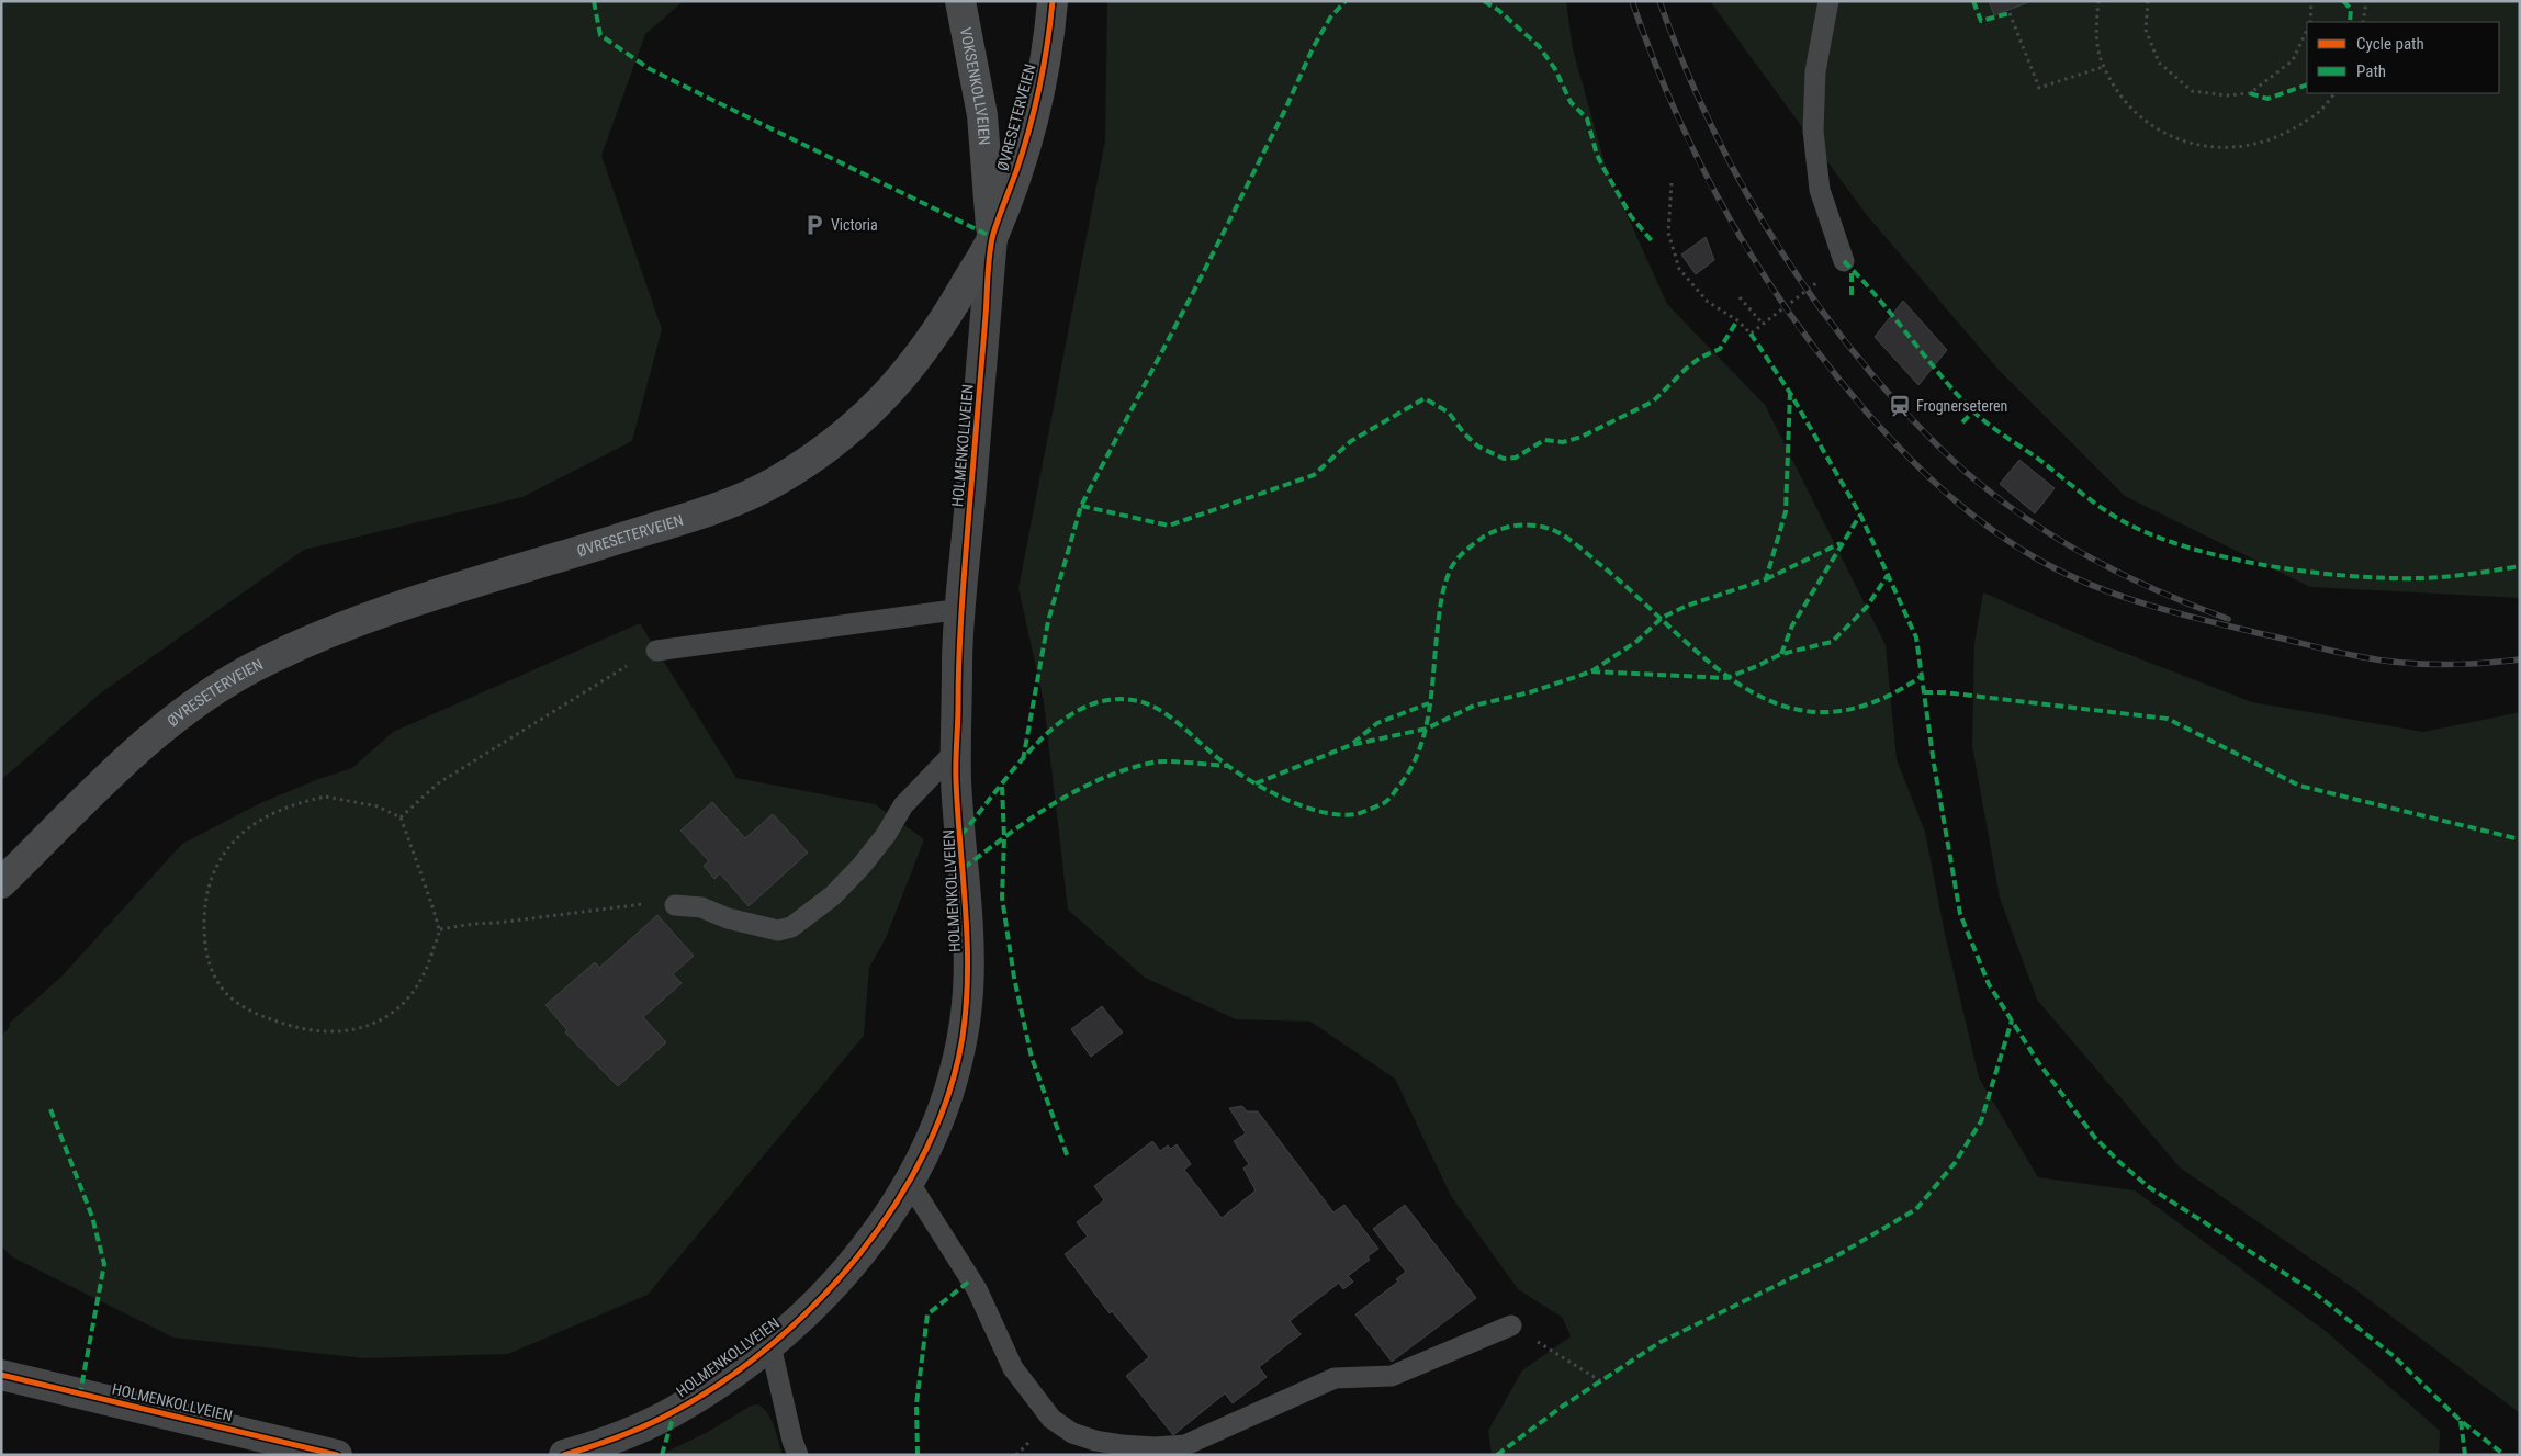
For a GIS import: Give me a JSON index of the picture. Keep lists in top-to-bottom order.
{
  "streets": {
    "main road": ["VOKSENKOLLVEIEN", "ØVRESETERVEIEN"],
    "street": ["HOLMENKOLLVEIEN"]
  },
  "crossings": [
    ["VOKSENKOLLVEIEN", "ØVRESETERVEIEN"],
    ["VOKSENKOLLVEIEN", "HOLMENKOLLVEIEN"],
    ["ØVRESETERVEIEN", "HOLMENKOLLVEIEN"]
  ],
  "places": {
    "parking": ["Victoria"],
    "station": ["Frognerseteren"]
  },
  "legend": ["Cycle path", "Path"]
}
